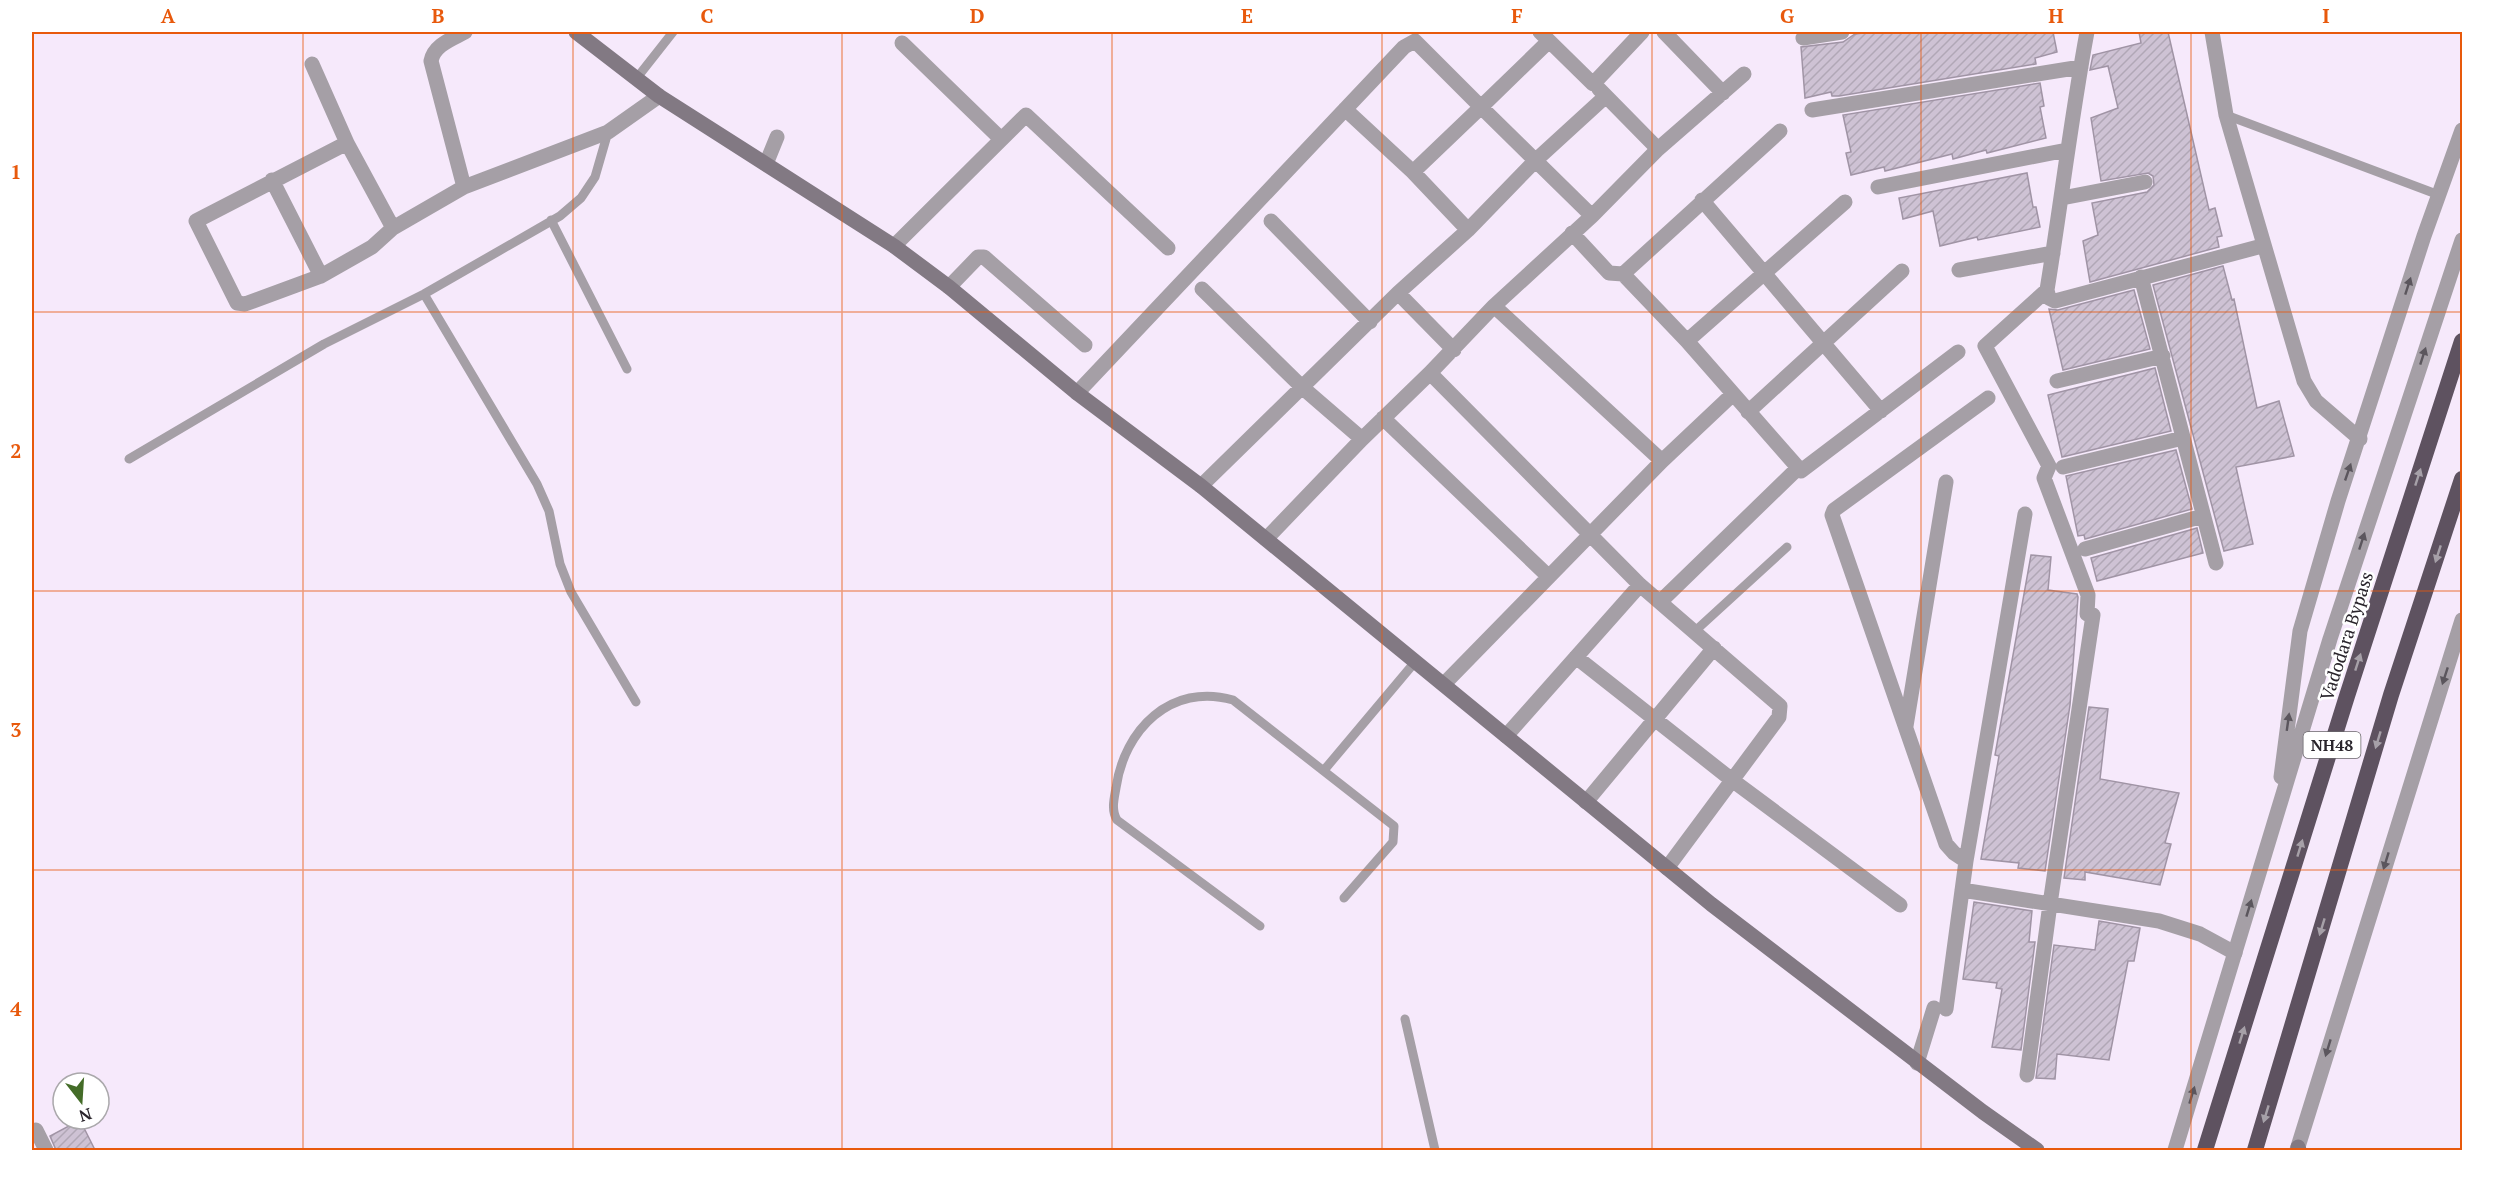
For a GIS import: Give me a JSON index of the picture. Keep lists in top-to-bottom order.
{
  "streets": {
    "highway": ["Vadodara Bypass", "NH48"]
  },
  "north": "bottom",
  "grid": {
    "columns": [
      "A",
      "B",
      "C",
      "D",
      "E",
      "F",
      "G",
      "H",
      "I"
    ],
    "rows": [
      "1",
      "2",
      "3",
      "4"
    ]
  }
}
